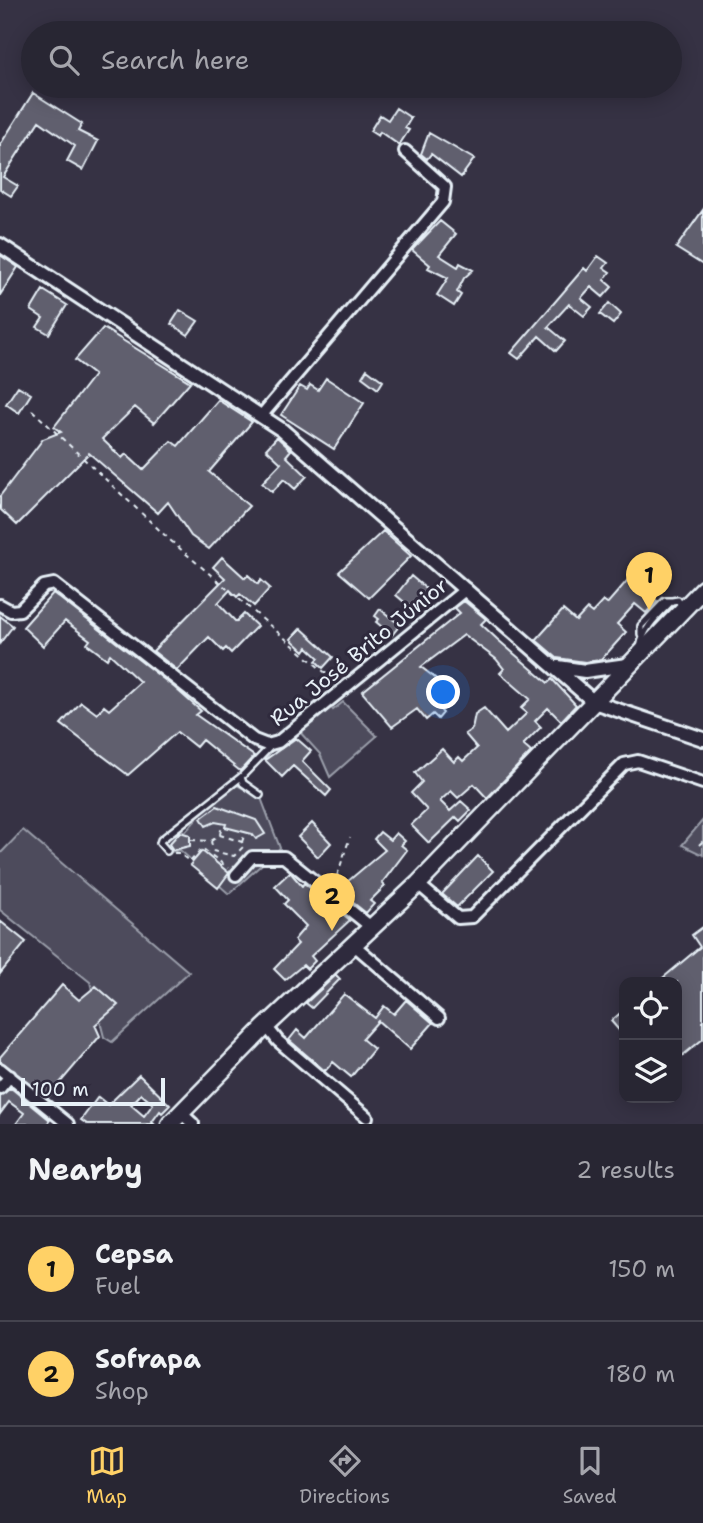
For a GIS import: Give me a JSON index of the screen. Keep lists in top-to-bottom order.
{
  "streets": {
    "street": ["Rua José Brito Júnior"]
  },
  "scale_bar": "100 m",
  "page": {
    "search": "Search here",
    "pins": ["1", "2"],
    "scale": "100 m",
    "heading": ["Nearby", "2 results"],
    "list": [
      {
        "mark": "1",
        "name": "Cepsa",
        "note": "Fuel",
        "value": "150 m"
      },
      {
        "mark": "2",
        "name": "Sofrapa",
        "note": "Shop",
        "value": "180 m"
      }
    ],
    "nav": ["Map", "Directions", "Saved"]
  }
}
